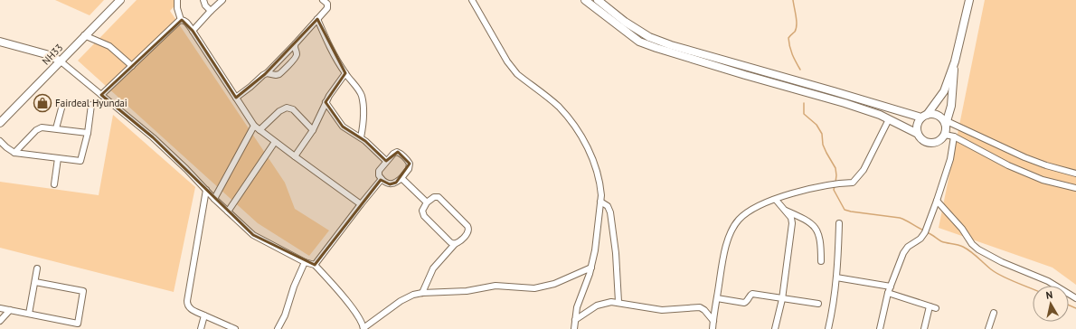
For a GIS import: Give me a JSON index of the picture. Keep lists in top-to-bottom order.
{
  "streets": {
    "main road": ["NH33"]
  },
  "places": {
    "shop": ["Fairdeal Hyundai"]
  },
  "north": "top"
}
